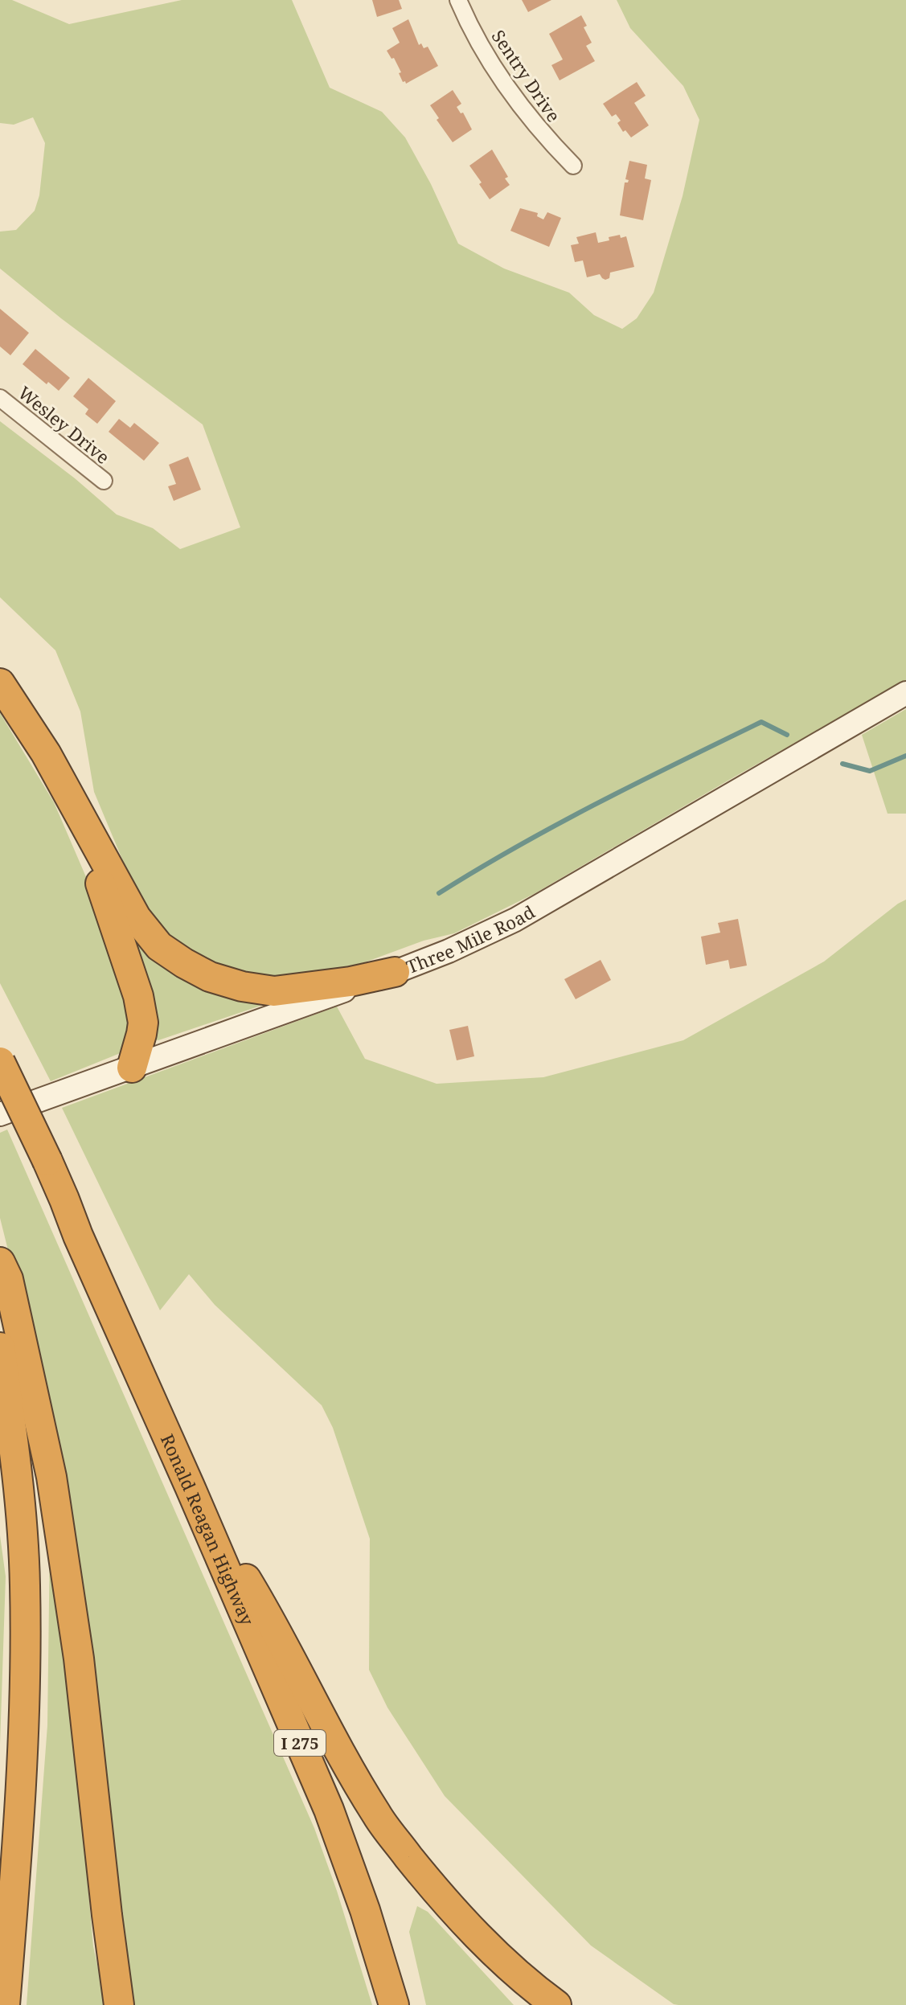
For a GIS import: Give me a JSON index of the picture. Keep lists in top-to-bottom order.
{
  "streets": {
    "highway": ["Ronald Reagan Highway", "I 275"],
    "street": ["Sentry Drive", "Wesley Drive", "Three Mile Road"]
  }
}
